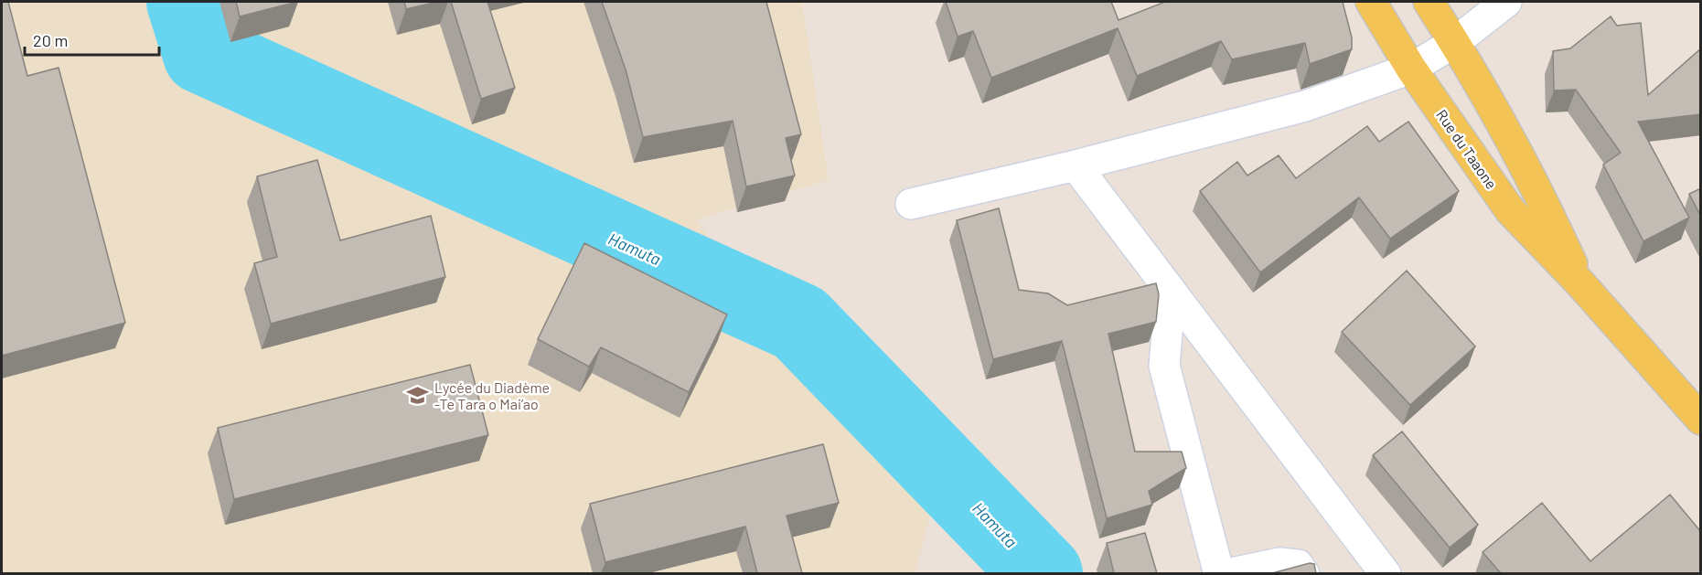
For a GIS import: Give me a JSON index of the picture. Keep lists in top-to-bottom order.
{
  "streets": {
    "main road": ["Rue du Taaone"]
  },
  "water": ["Hamuta"],
  "places": {
    "school or university": ["Lycée du Diadème -Te Tara o Mai’ao"]
  },
  "scale_bar": "20 m"
}
